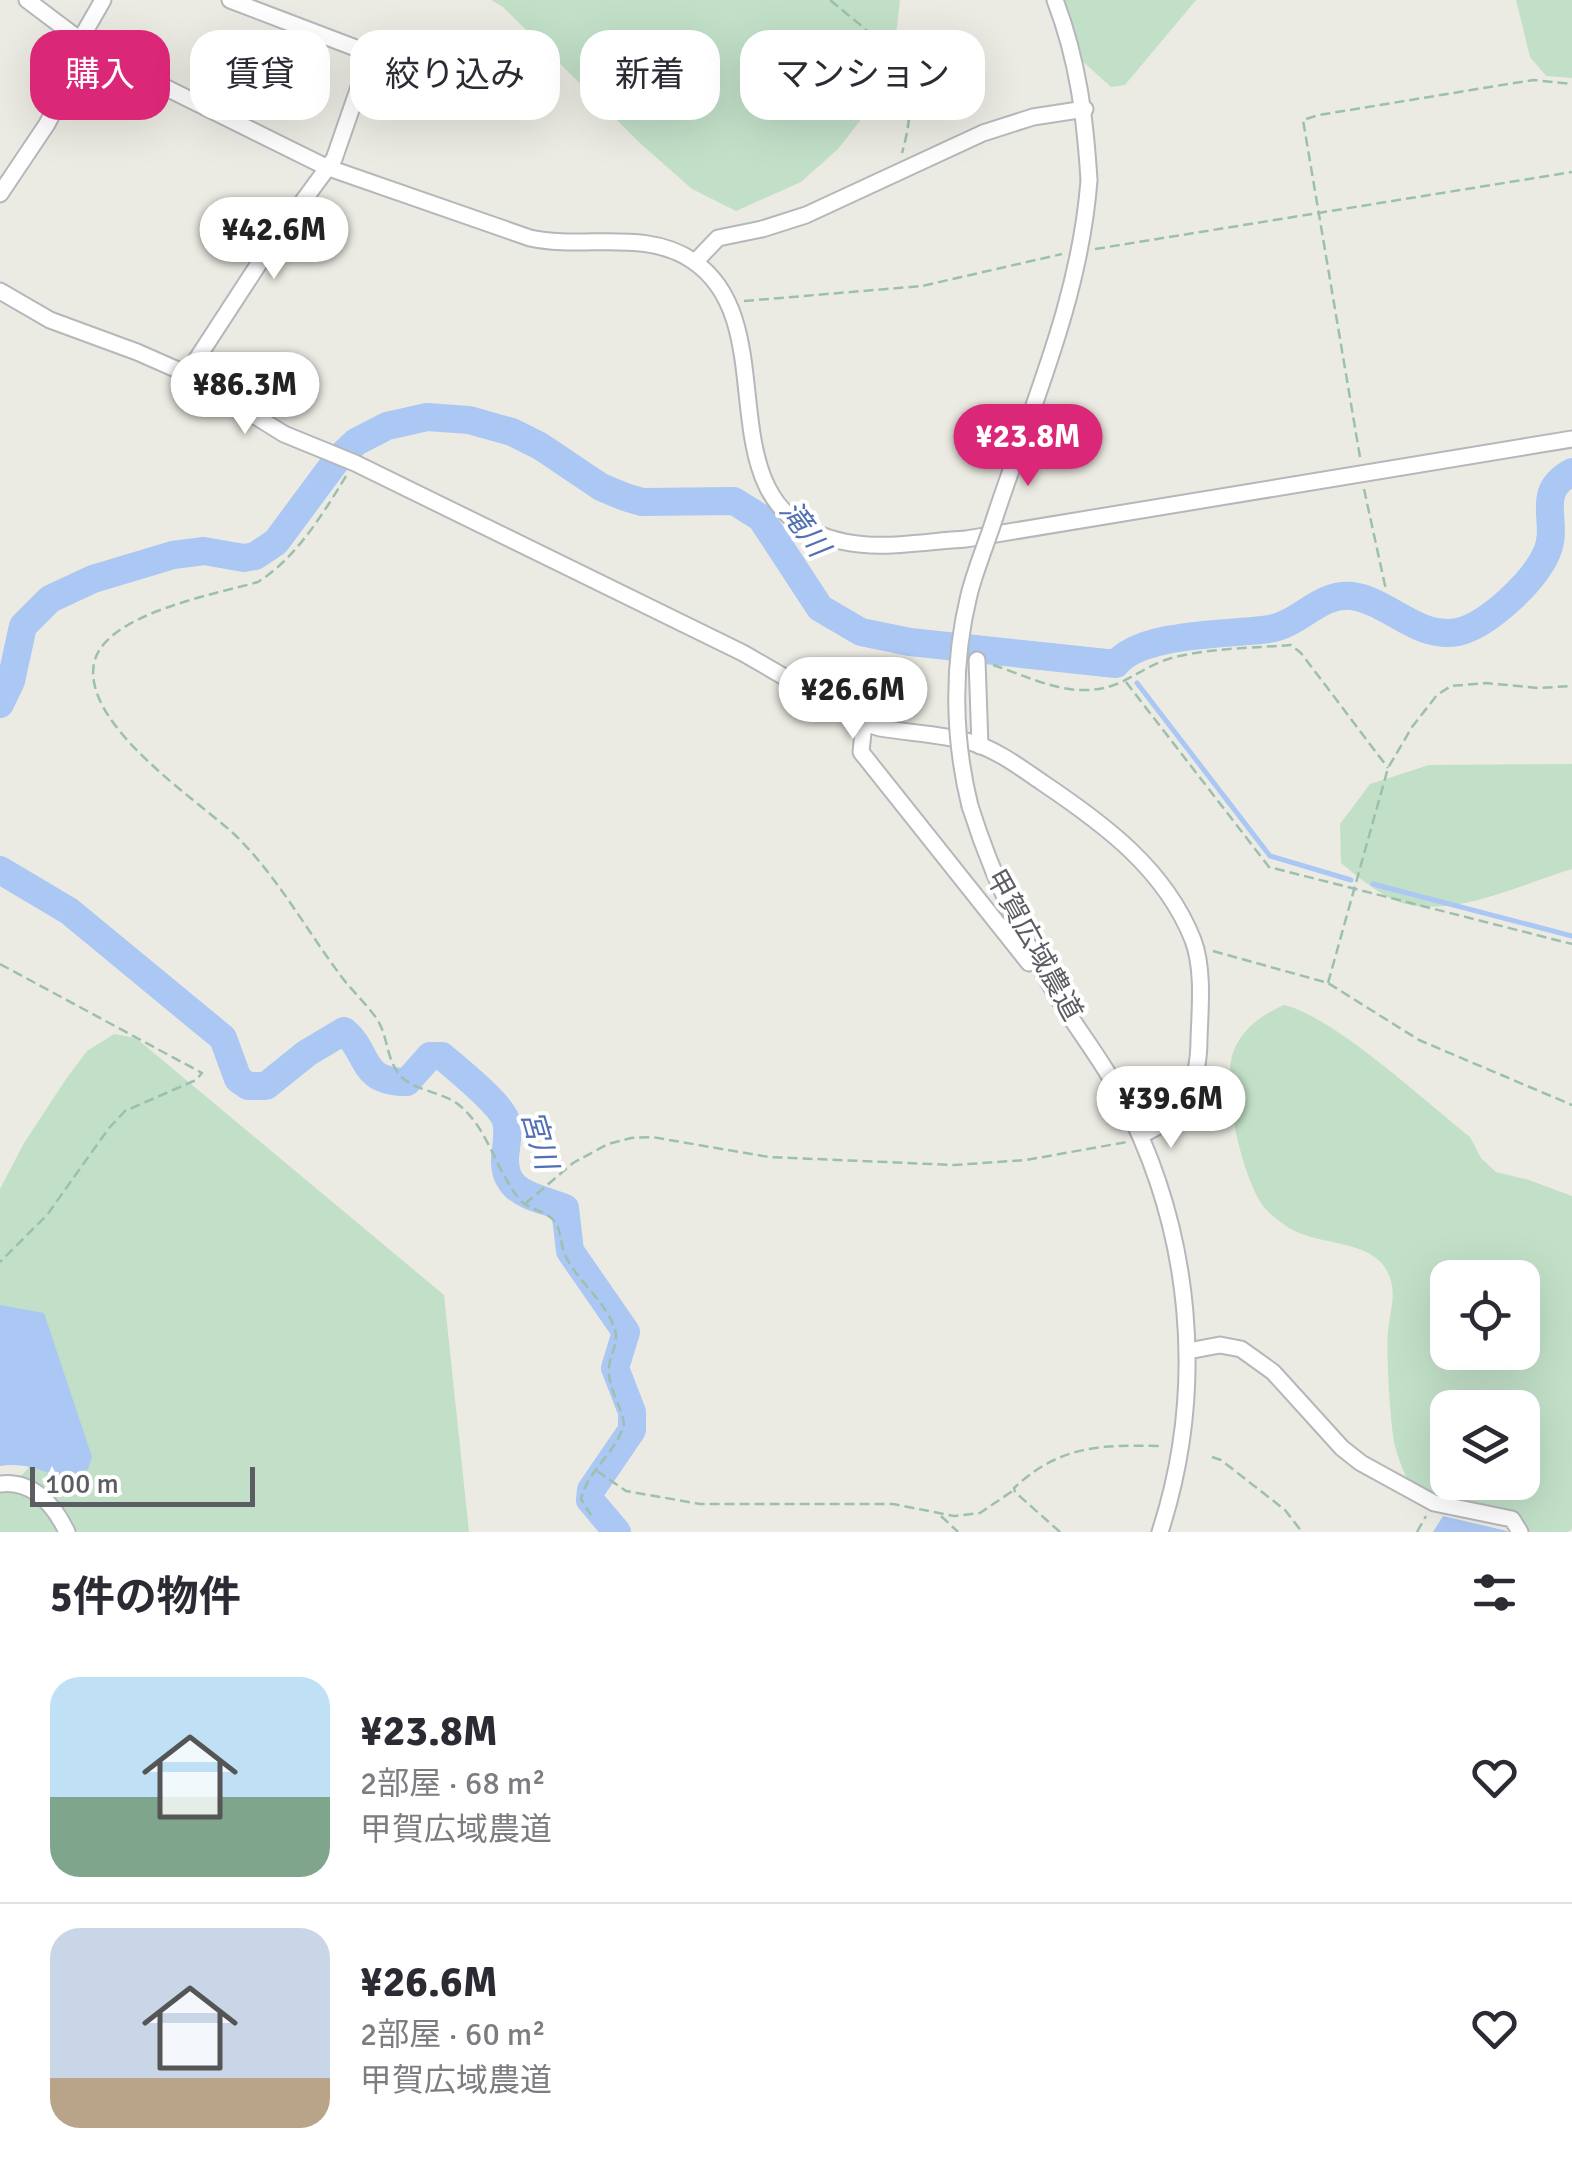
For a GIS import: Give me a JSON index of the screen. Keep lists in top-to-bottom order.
{
  "streets": {
    "street": ["甲賀広域農道"]
  },
  "water": ["滝川", "宮川"],
  "scale_bar": "100 m",
  "page": {
    "chip": [
      "購入",
      "賃貸",
      "絞り込み",
      "新着",
      "マンション"
    ],
    "price": [
      "¥42.6M",
      "¥86.3M",
      "¥23.8M",
      "¥26.6M",
      "¥39.6M"
    ],
    "scale": "100 m",
    "heading": "5件の物件",
    "list": [
      {
        "name": "¥23.8M",
        "note": "2部屋 · 68 m² · 甲賀広域農道"
      },
      {
        "name": "¥26.6M",
        "note": "2部屋 · 60 m² · 甲賀広域農道"
      }
    ]
  }
}
